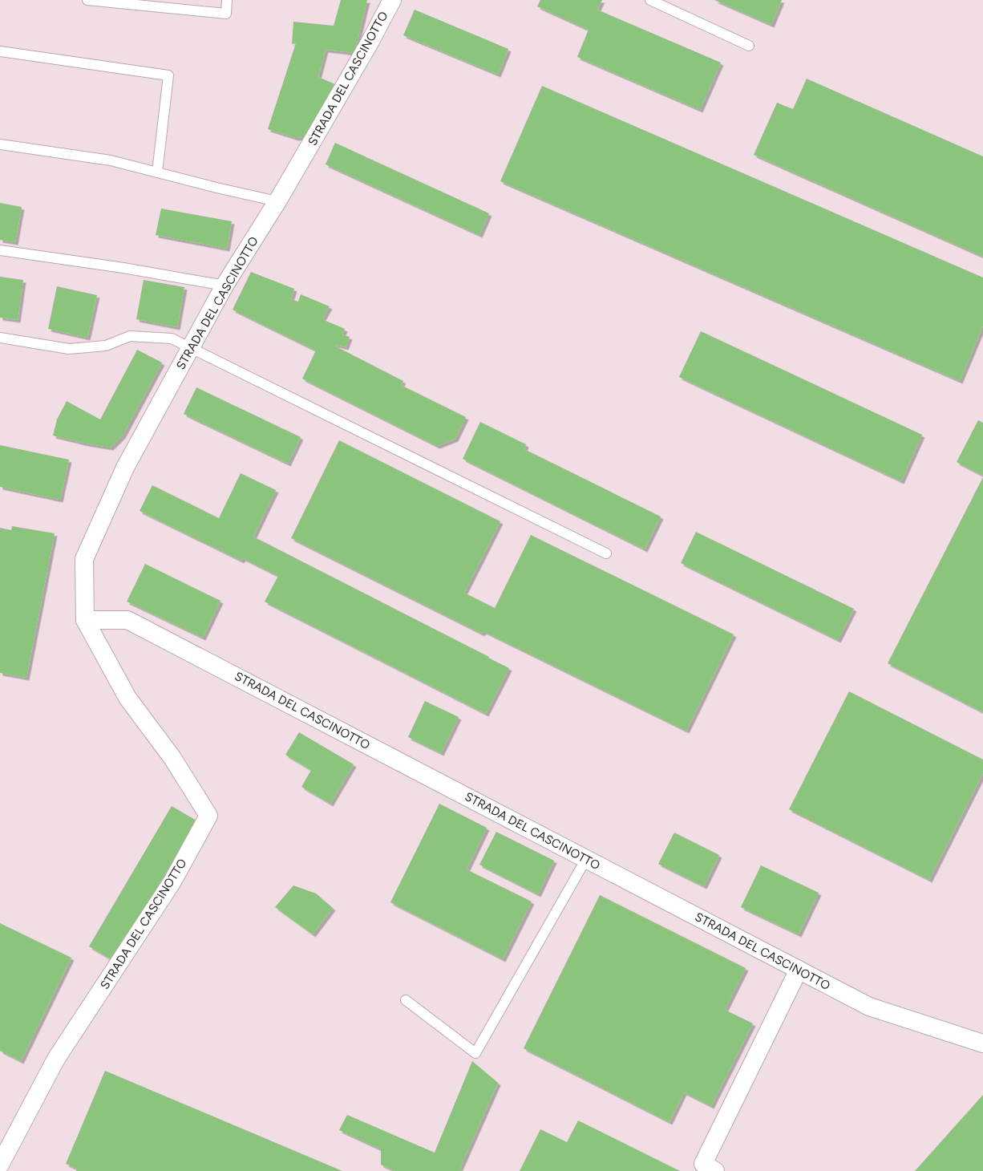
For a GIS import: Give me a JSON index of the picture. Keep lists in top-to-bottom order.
{
  "streets": {
    "street": ["STRADA DEL CASCINOTTO"]
  }
}
